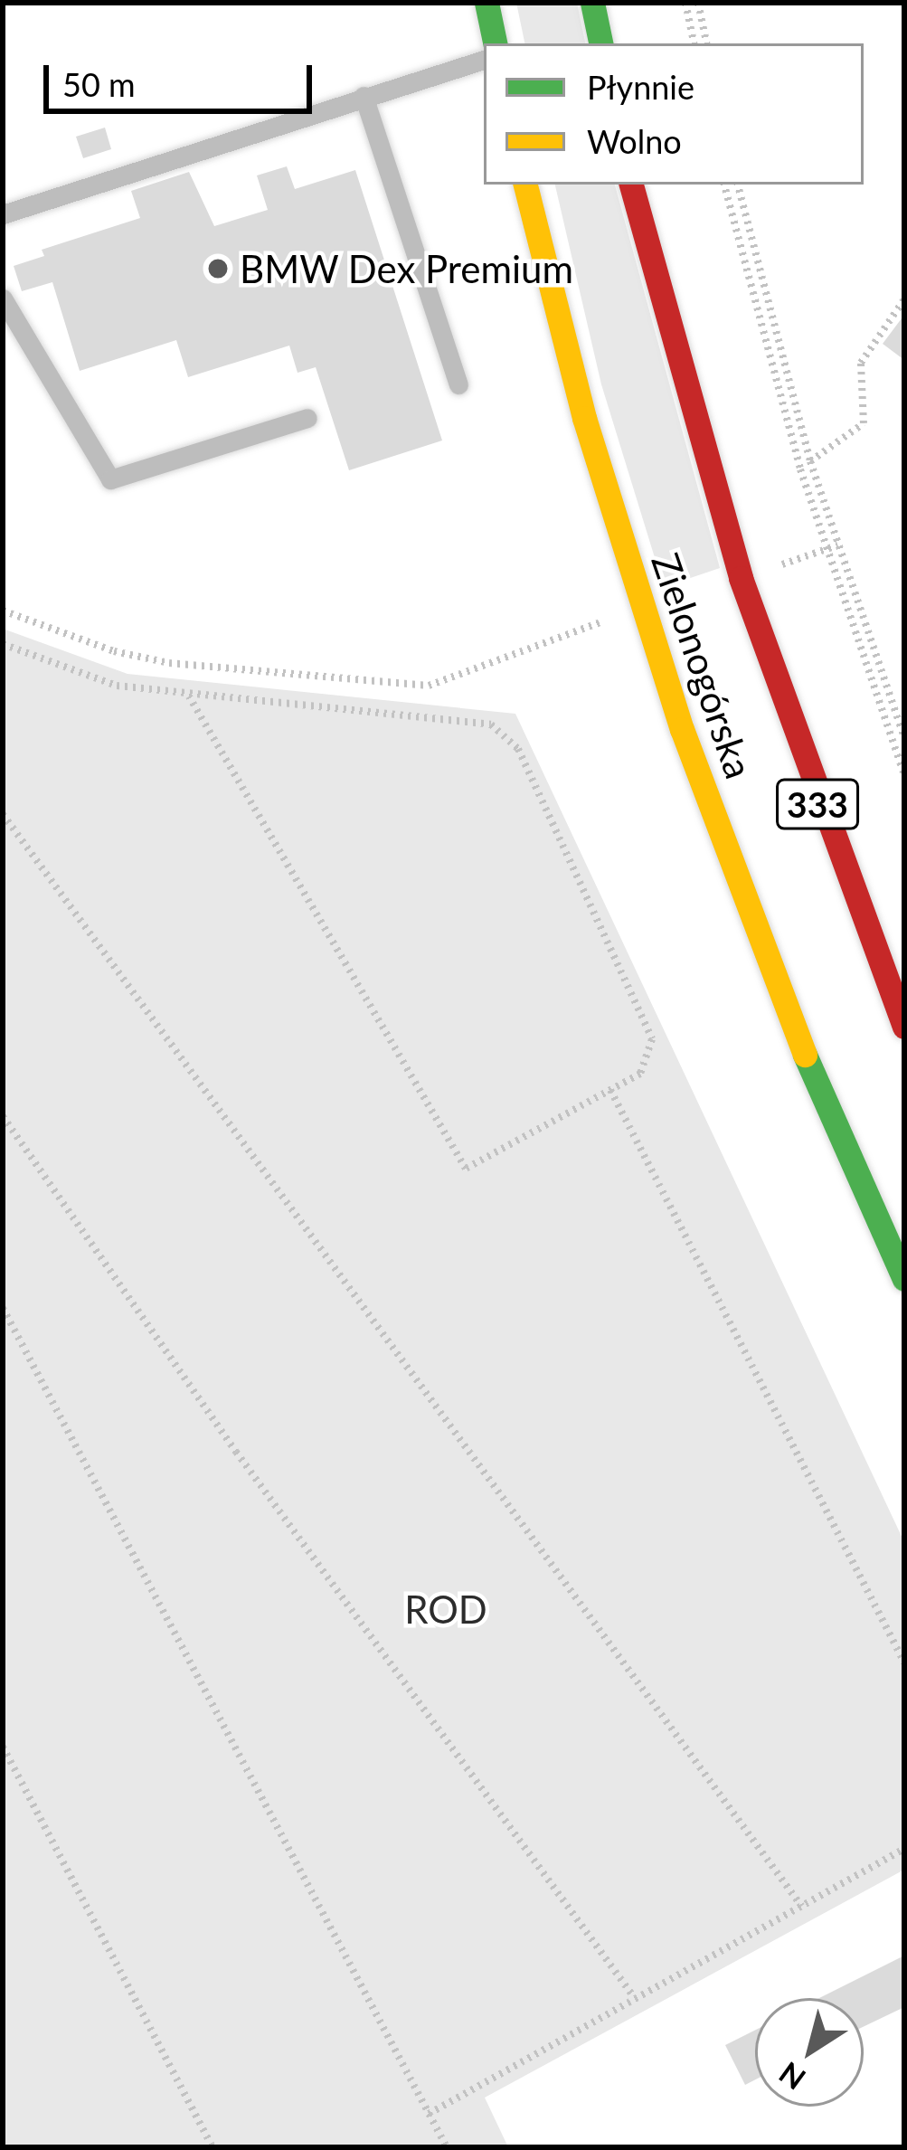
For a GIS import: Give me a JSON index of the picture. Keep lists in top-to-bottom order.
{
  "streets": {
    "main road": ["Zielonogórska", "333"]
  },
  "parks": ["ROD"],
  "places": ["BMW Dex Premium"],
  "legend": ["Płynnie", "Wolno"],
  "scale_bar": "50 m",
  "north": "bottom left"
}
